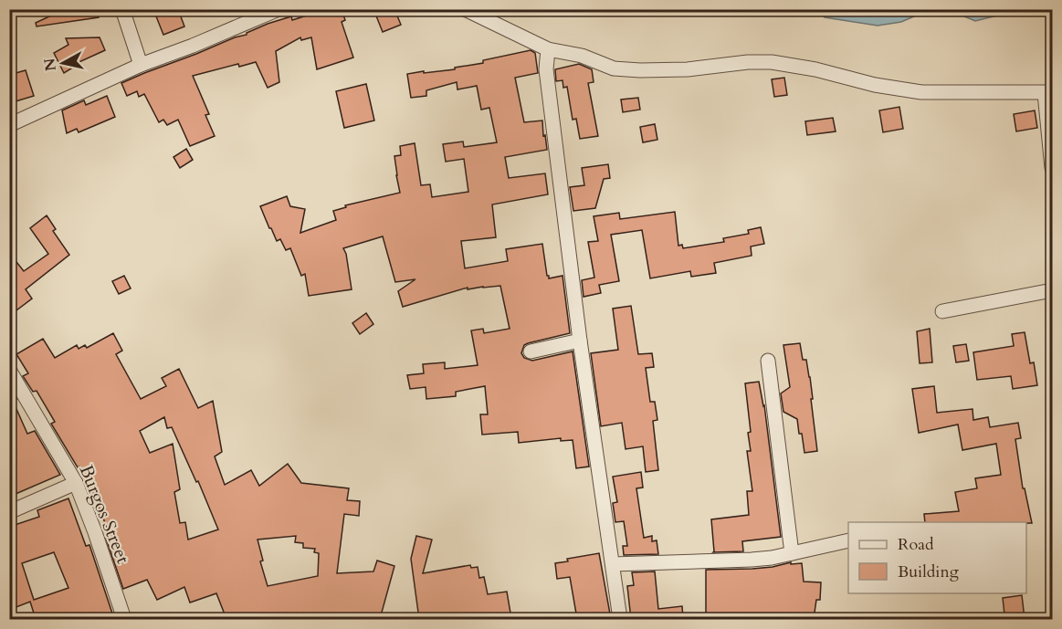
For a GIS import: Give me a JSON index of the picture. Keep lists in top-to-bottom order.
{
  "streets": {
    "street": ["Burgos Street"]
  },
  "legend": ["Road", "Building"],
  "north": "left"
}
